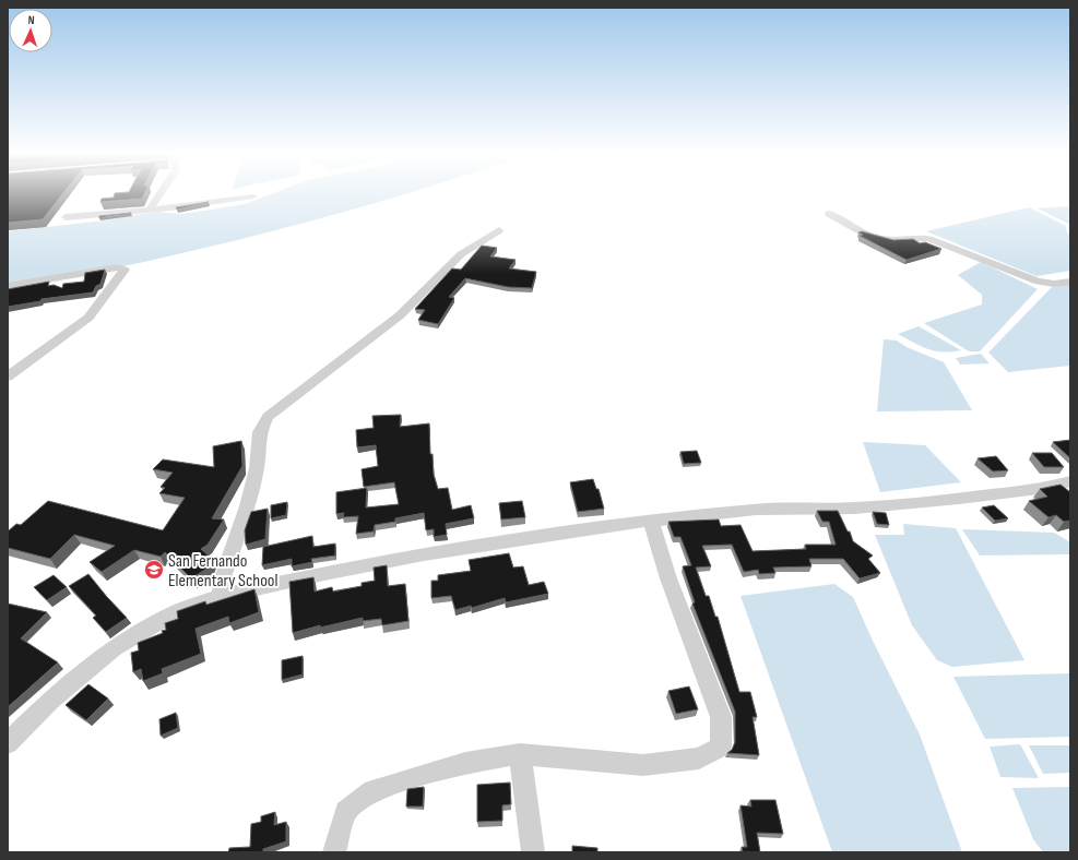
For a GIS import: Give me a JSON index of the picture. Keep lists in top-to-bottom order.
{
  "places": {
    "school or university": ["San Fernando Elementary School"]
  },
  "north": "top"
}
